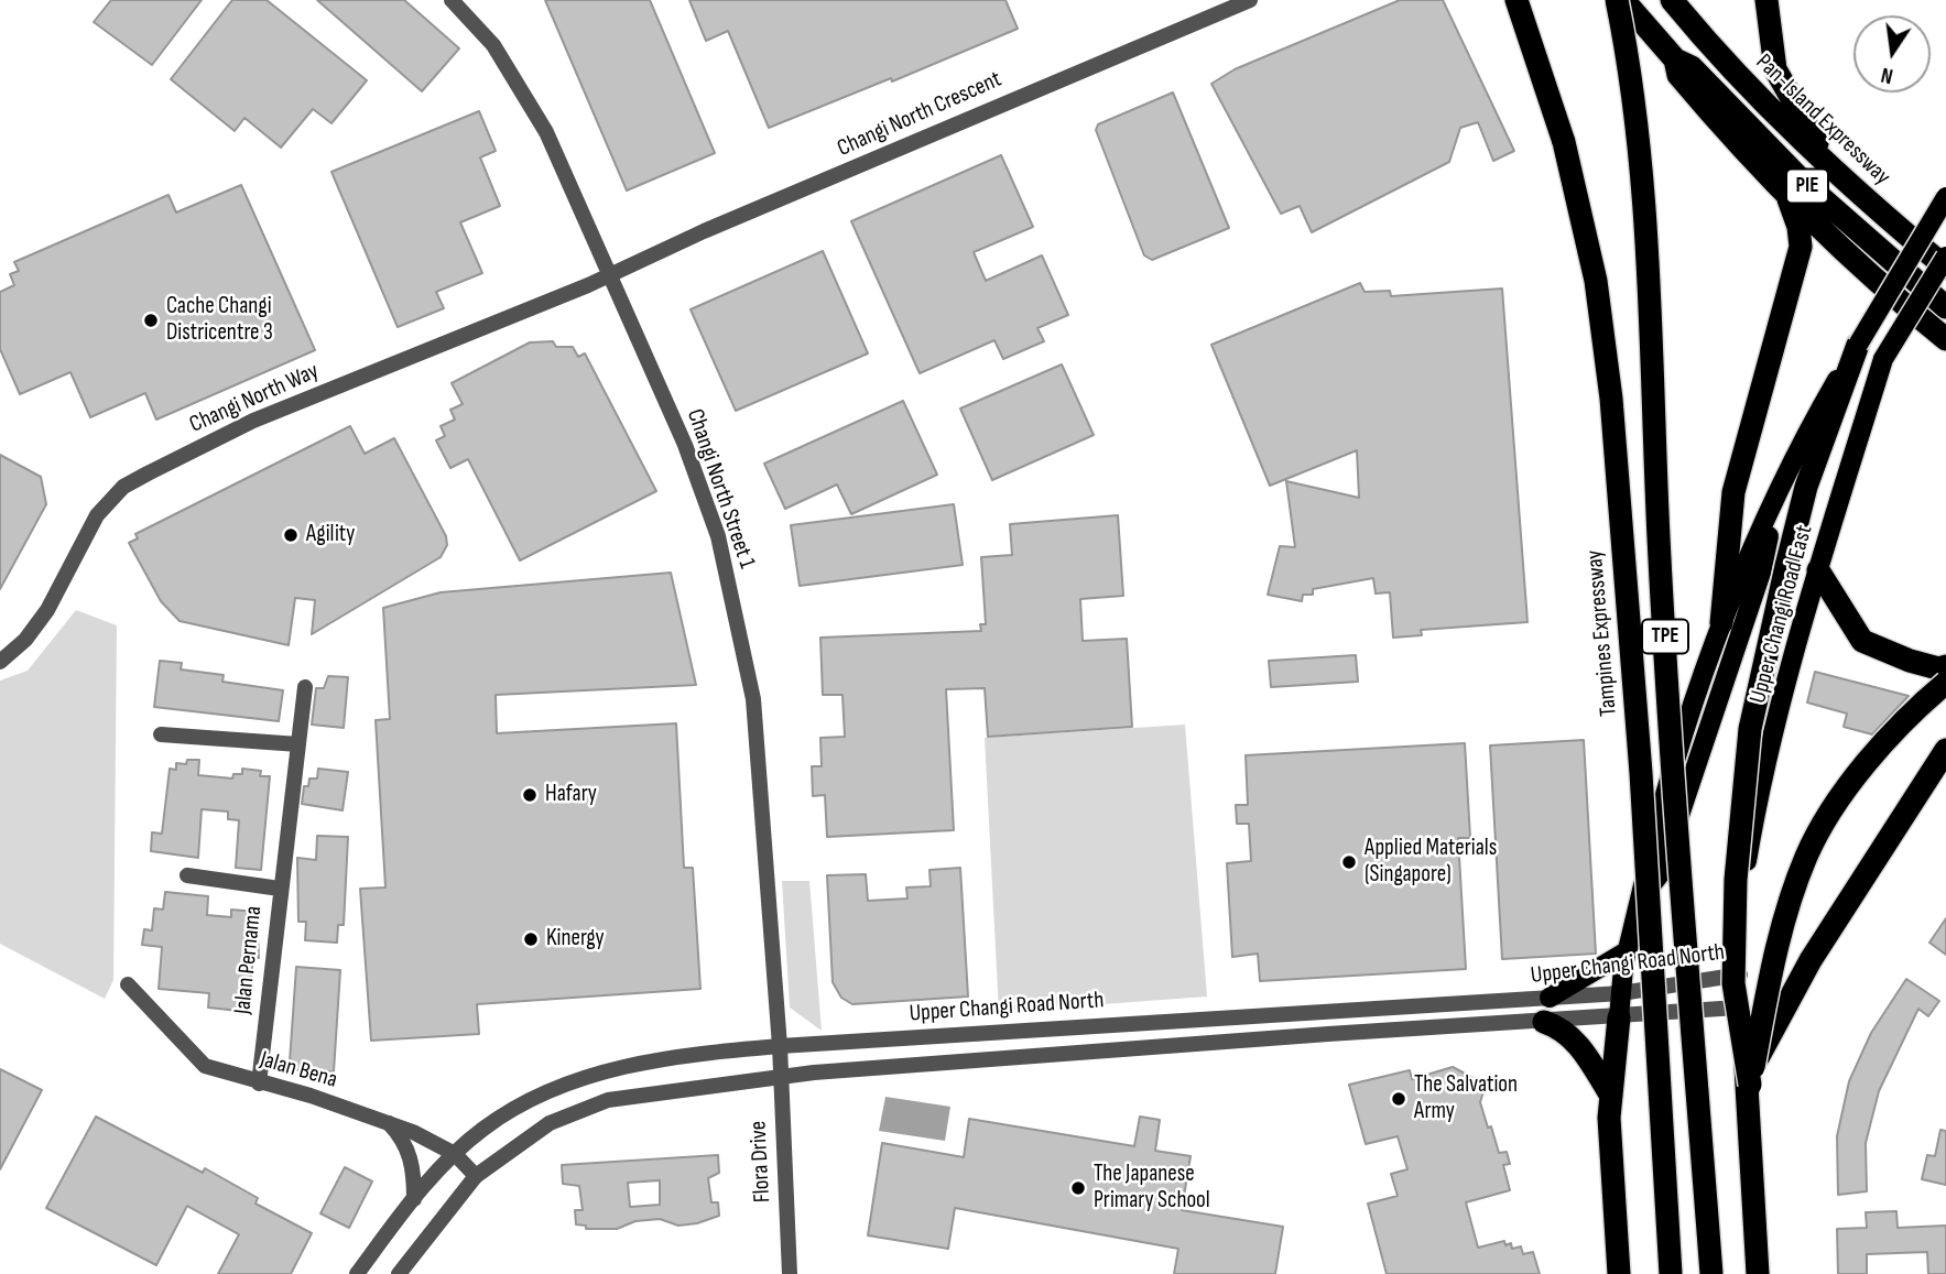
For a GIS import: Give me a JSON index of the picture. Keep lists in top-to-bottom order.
{
  "streets": {
    "highway": [
      "Pan-Island Expressway",
      "PIE",
      "Tampines Expressway",
      "TPE"
    ],
    "main road": ["Upper Changi Road East"],
    "street": [
      "Changi North Crescent",
      "Changi North Way",
      "Changi North Street 1",
      "Jalan Pernama",
      "Upper Changi Road North",
      "Jalan Bena",
      "Flora Drive"
    ]
  },
  "crossings": [
    ["Changi North Crescent", "Changi North Way"],
    ["Changi North Crescent", "Changi North Street 1"],
    ["Changi North Way", "Changi North Street 1"],
    ["Changi North Street 1", "Upper Changi Road North"],
    ["Changi North Street 1", "Flora Drive"],
    ["Upper Changi Road East", "Upper Changi Road North"],
    ["Jalan Pernama", "Jalan Bena"],
    ["Upper Changi Road North", "Jalan Bena"],
    ["Upper Changi Road North", "Flora Drive"]
  ],
  "places": [
    "Cache Changi Districentre 3",
    "Agility",
    "Hafary",
    "Applied Materials (Singapore)",
    "Kinergy",
    "The Salvation Army",
    "The Japanese Primary School"
  ],
  "north": "bottom"
}
